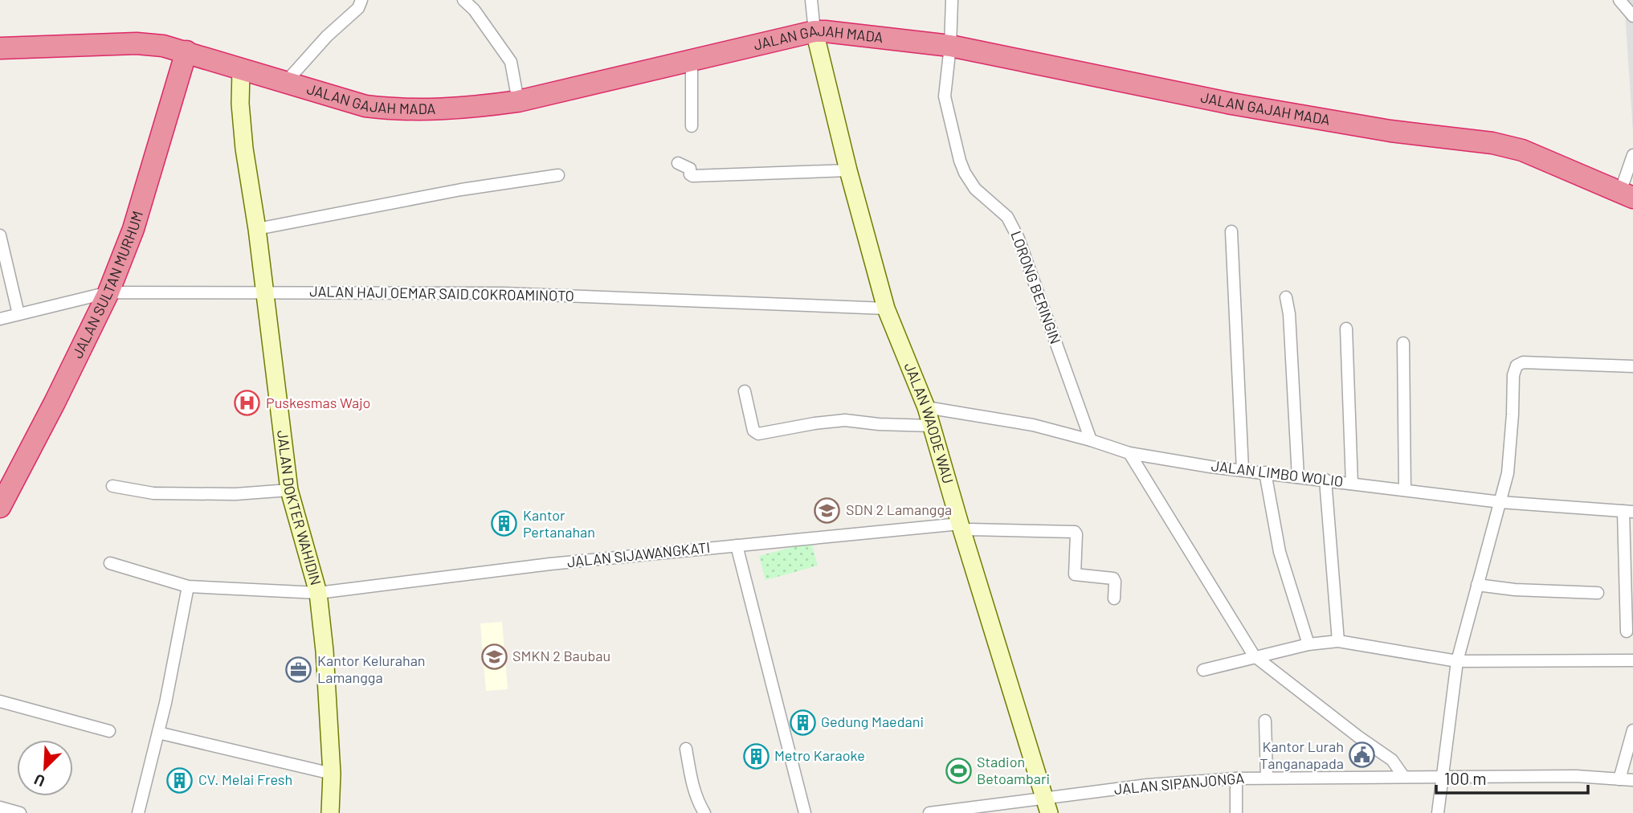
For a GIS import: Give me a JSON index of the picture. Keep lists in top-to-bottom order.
{
  "streets": {
    "highway": ["JALAN GAJAH MADA", "JALAN SULTAN MURHUM"],
    "street": [
      "LORONG BERINGIN",
      "JALAN HAJI OEMAR SAID COKROAMINOTO",
      "JALAN WAODE WAU",
      "JALAN LIMBO WOLIO",
      "JALAN DOKTER WAHIDIN",
      "JALAN SIJAWANGKATI",
      "JALAN SIPANJONGA"
    ]
  },
  "crossings": [
    ["JALAN GAJAH MADA", "JALAN SULTAN MURHUM"],
    ["JALAN GAJAH MADA", "LORONG BERINGIN"],
    ["JALAN GAJAH MADA", "JALAN WAODE WAU"],
    ["JALAN GAJAH MADA", "JALAN DOKTER WAHIDIN"],
    ["JALAN SULTAN MURHUM", "JALAN HAJI OEMAR SAID COKROAMINOTO"],
    ["LORONG BERINGIN", "JALAN LIMBO WOLIO"],
    ["JALAN HAJI OEMAR SAID COKROAMINOTO", "JALAN WAODE WAU"],
    ["JALAN HAJI OEMAR SAID COKROAMINOTO", "JALAN DOKTER WAHIDIN"],
    ["JALAN WAODE WAU", "JALAN LIMBO WOLIO"],
    ["JALAN WAODE WAU", "JALAN SIJAWANGKATI"],
    ["JALAN WAODE WAU", "JALAN SIPANJONGA"],
    ["JALAN DOKTER WAHIDIN", "JALAN SIJAWANGKATI"]
  ],
  "places": {
    "hospital": ["Puskesmas Wajo"],
    "school or university": ["SDN 2 Lamangga", "SMKN 2 Baubau"],
    "building": [
      "Kantor Pertanahan",
      "Gedung Maedani",
      "Metro Karaoke",
      "CV. Melai Fresh"
    ],
    "office": ["Kantor Kelurahan Lamangga"],
    "public building": ["Kantor Lurah Tanganapada"],
    "sports": ["Stadion Betoambari"]
  },
  "scale_bar": "100 m",
  "north": "bottom left"
}
